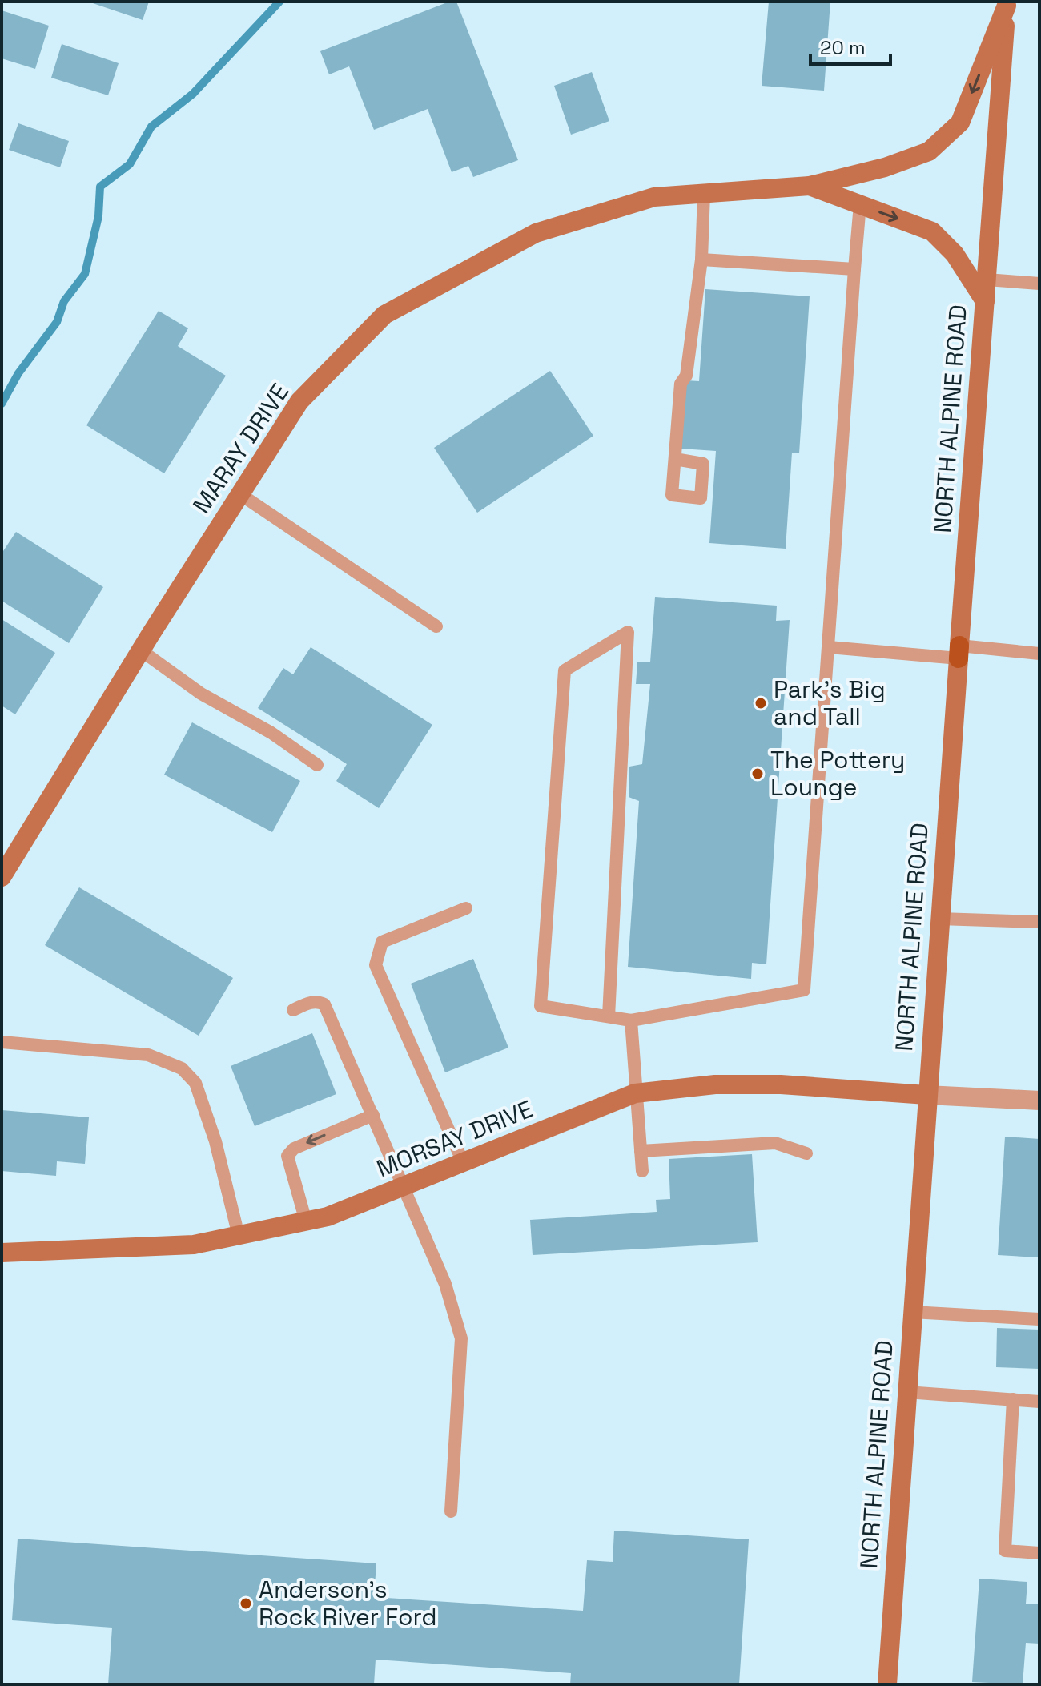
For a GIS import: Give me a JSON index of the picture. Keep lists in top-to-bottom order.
{
  "streets": {
    "street": ["NORTH ALPINE ROAD", "MARAY DRIVE", "MORSAY DRIVE"]
  },
  "crossings": [
    ["NORTH ALPINE ROAD", "MORSAY DRIVE"]
  ],
  "places": ["Park's Big and Tall", "The Pottery Lounge", "Anderson's Rock River Ford"],
  "scale_bar": "20 m"
}
